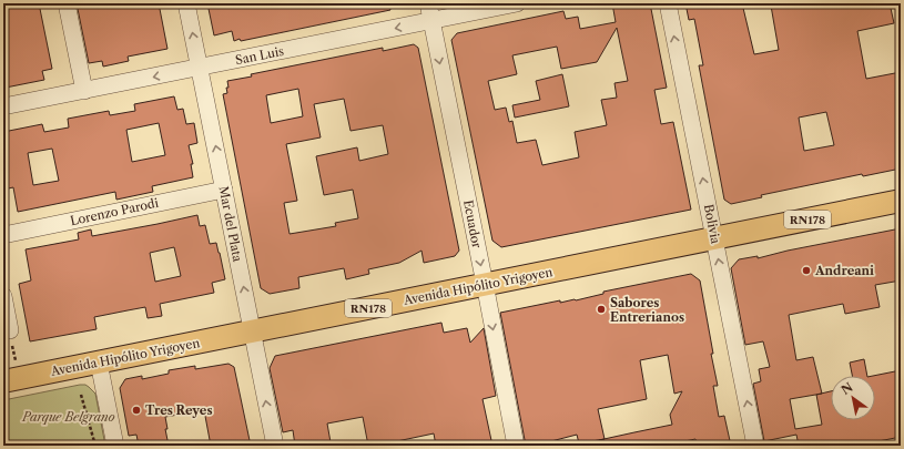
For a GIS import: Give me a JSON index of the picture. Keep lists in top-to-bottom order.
{
  "streets": {
    "main road": ["RN178", "Avenida Hipólito Yrigoyen"],
    "street": [
      "San Luis",
      "Lorenzo Parodi",
      "Mar del Plata",
      "Ecuador",
      "Bolivia"
    ]
  },
  "crossings": [
    ["San Luis", "Mar del Plata"],
    ["San Luis", "Ecuador"],
    ["Lorenzo Parodi", "Mar del Plata"],
    ["Mar del Plata", "Avenida Hipólito Yrigoyen"],
    ["Ecuador", "Avenida Hipólito Yrigoyen"],
    ["Bolivia", "Avenida Hipólito Yrigoyen"]
  ],
  "one_way": [
    "San Luis",
    "Mar del Plata",
    "Ecuador",
    "Bolivia"
  ],
  "parks": ["Parque Belgrano"],
  "places": ["Andreani", "Sabores Entrerianos", "Tres Reyes"],
  "north": "top left"
}
